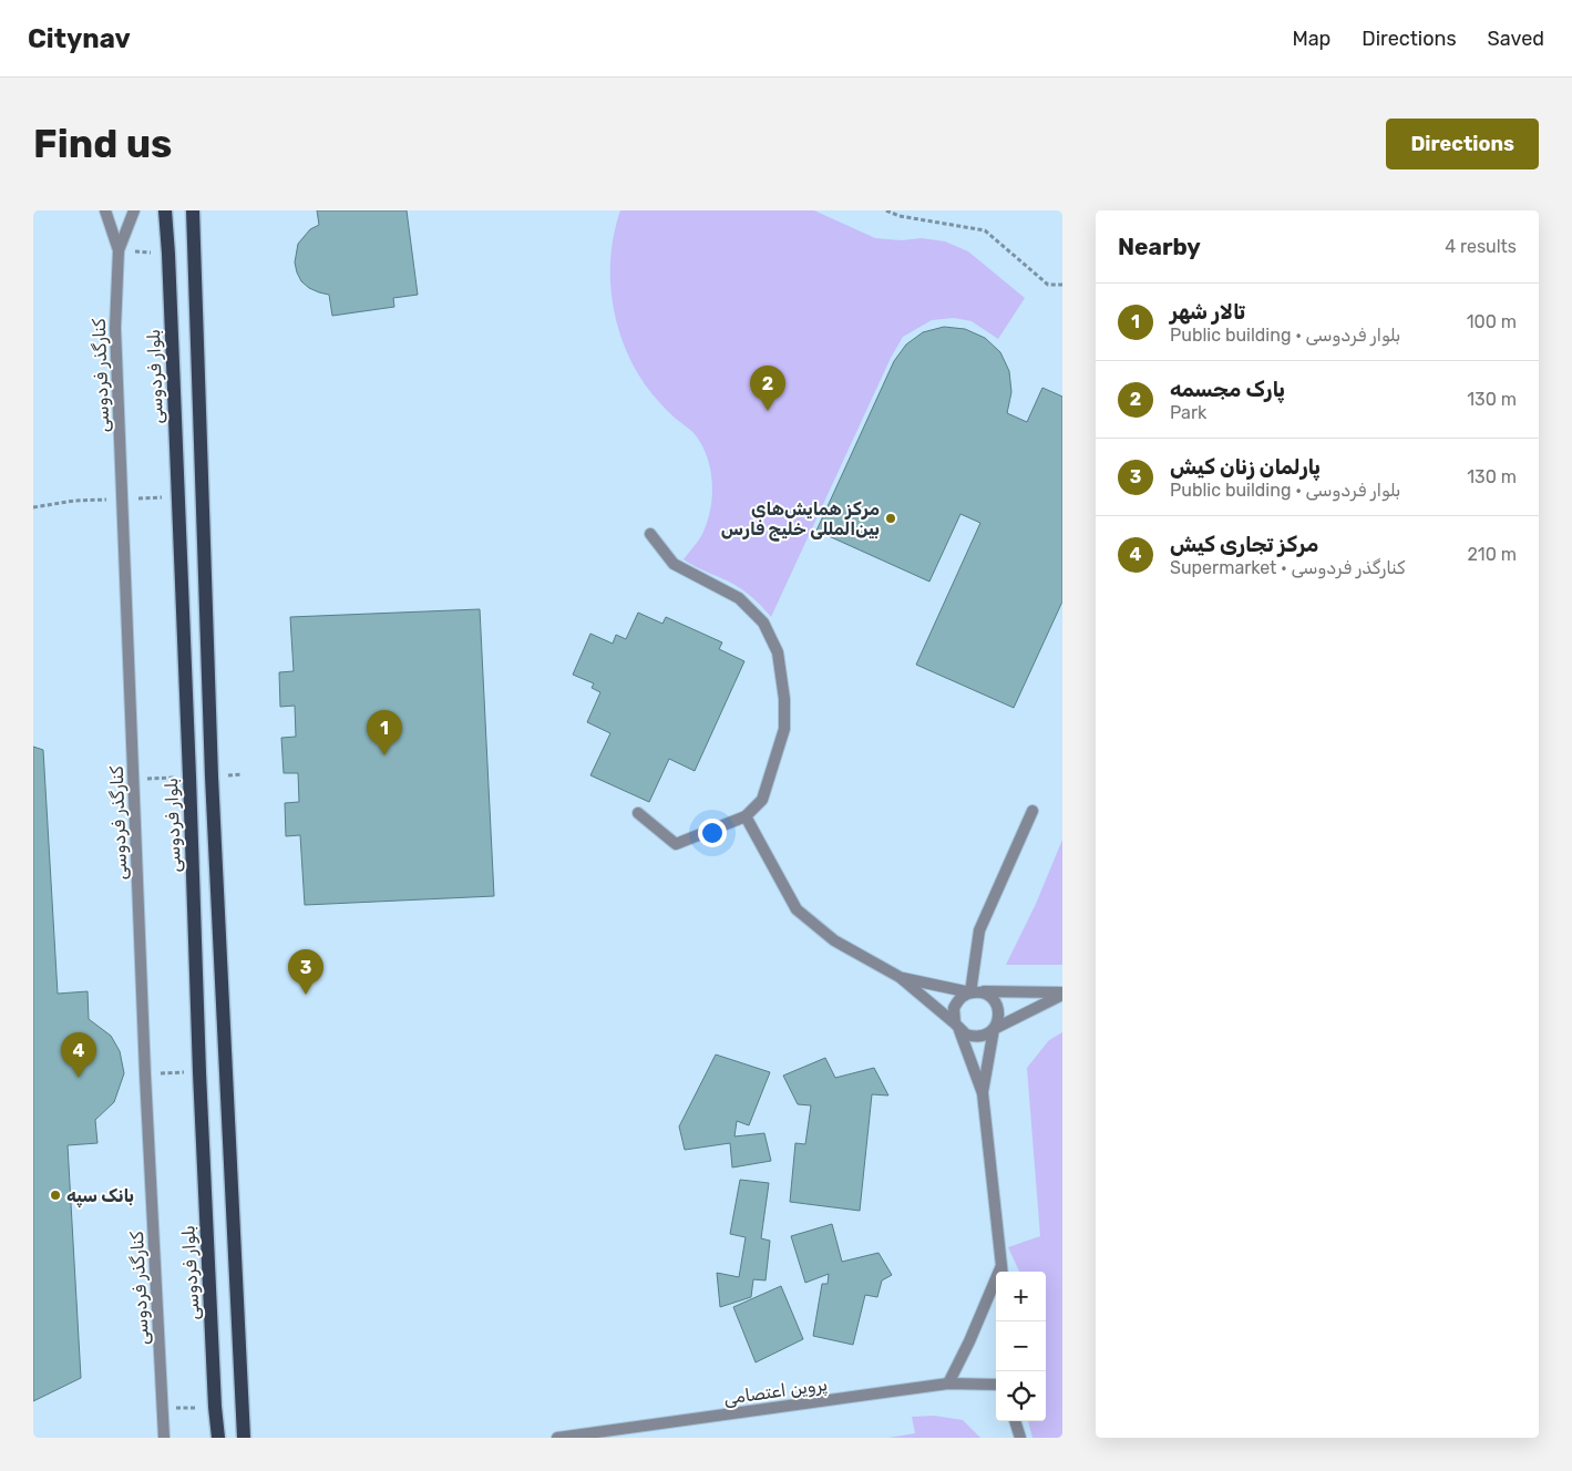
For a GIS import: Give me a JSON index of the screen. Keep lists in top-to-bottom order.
{
  "streets": {
    "main road": ["بلوار فردوسی"],
    "street": ["کنارگذر فردوسی", "پروین اعتصامی"]
  },
  "places": ["مرکز همایش‌های بین‌المللی خلیج فارس", "بانک سپه"],
  "page": {
    "header": "Citynav",
    "nav": ["Map", "Directions", "Saved"],
    "buttons": "Directions",
    "title": "Find us",
    "heading": ["Nearby", "4 results"],
    "list": [
      {
        "mark": "1",
        "name": "تالار شهر",
        "note": "Public building · بلوار فردوسی",
        "value": "100 m"
      },
      {
        "mark": "2",
        "name": "پارک مجسمه",
        "note": "Park",
        "value": "130 m"
      },
      {
        "mark": "3",
        "name": "پارلمان زنان کیش",
        "note": "Public building · بلوار فردوسی",
        "value": "130 m"
      },
      {
        "mark": "4",
        "name": "مرکز تجاری کیش",
        "note": "Supermarket · کنارگذر فردوسی",
        "value": "210 m"
      }
    ],
    "pins": [
      "2",
      "1",
      "3",
      "4"
    ],
    "map_buttons": ["+", "−"]
  }
}
